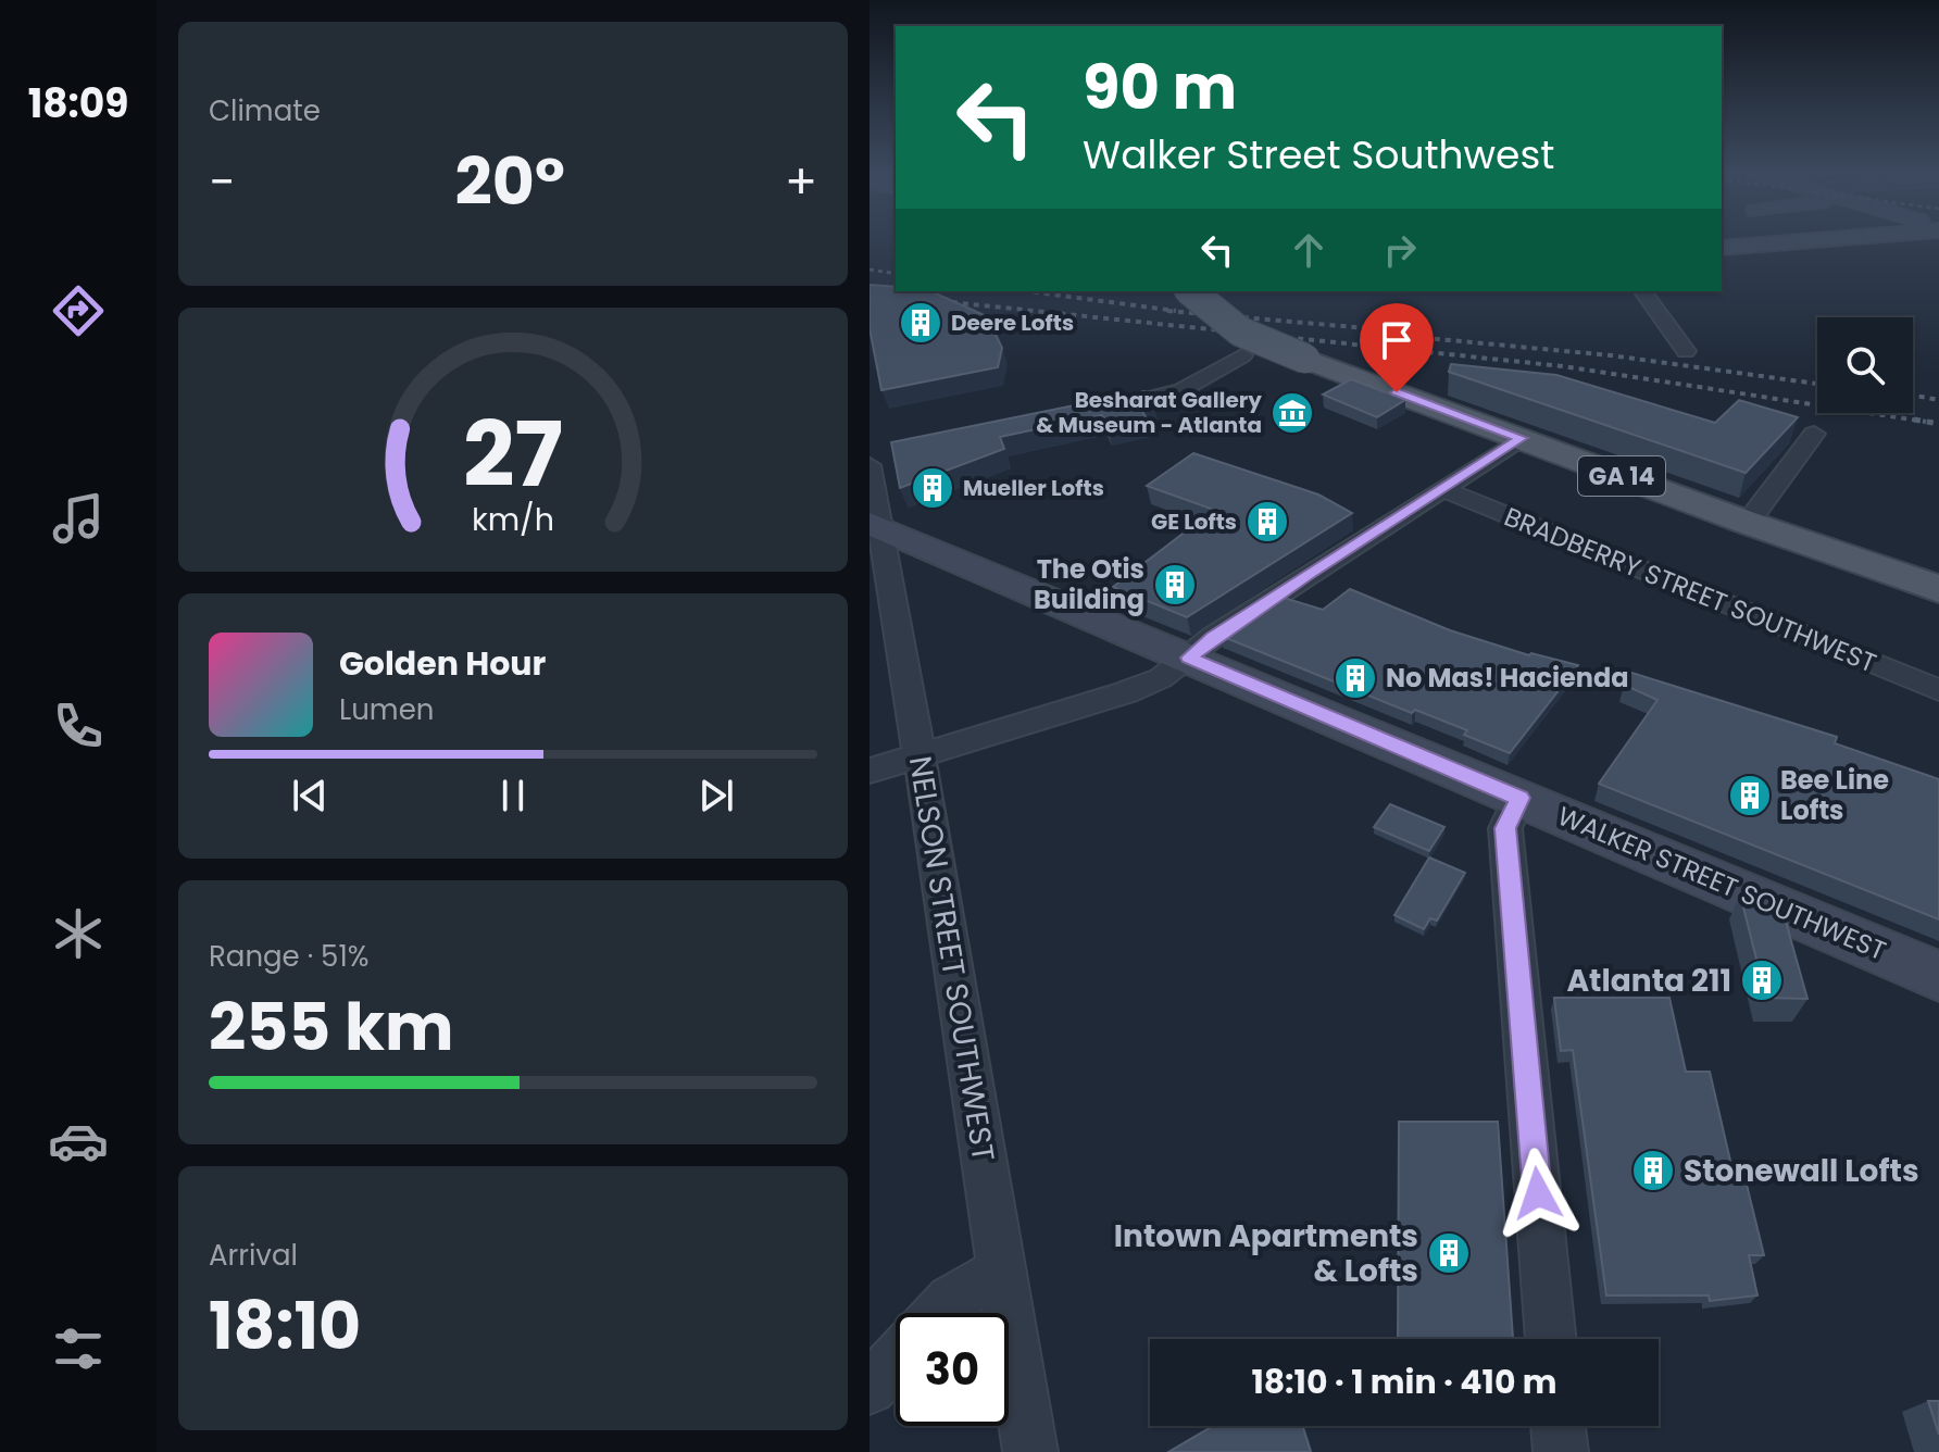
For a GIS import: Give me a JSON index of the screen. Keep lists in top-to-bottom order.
{
  "streets": {
    "main road": ["GA 14"],
    "street": ["BRADBERRY STREET SOUTHWEST", "WALKER STREET SOUTHWEST", "NELSON STREET SOUTHWEST"]
  },
  "crossings": [
    ["WALKER STREET SOUTHWEST", "NELSON STREET SOUTHWEST"]
  ],
  "places": {
    "building": [
      "Deere Lofts",
      "Mueller Lofts",
      "GE Lofts",
      "The Otis Building",
      "No Mas! Hacienda",
      "Bee Line Lofts",
      "Atlanta 211",
      "Stonewall Lofts",
      "Intown Apartments & Lofts"
    ],
    "museum": ["Besharat Gallery & Museum - Atlanta"]
  },
  "page": {
    "tabs": "18:09",
    "tile": [
      "Climate",
      ["Range · 51%", "255 km"],
      ["Arrival", "18:10"]
    ],
    "turn": ["90 m", "Walker Street Southwest"],
    "heat": ["−", "20°", "+"],
    "song": ["Golden Hour", "Lumen"],
    "limit": "30",
    "trip": "18:10 · 1 min · 410 m",
    "gauge": ["27", "km/h"]
  }
}
